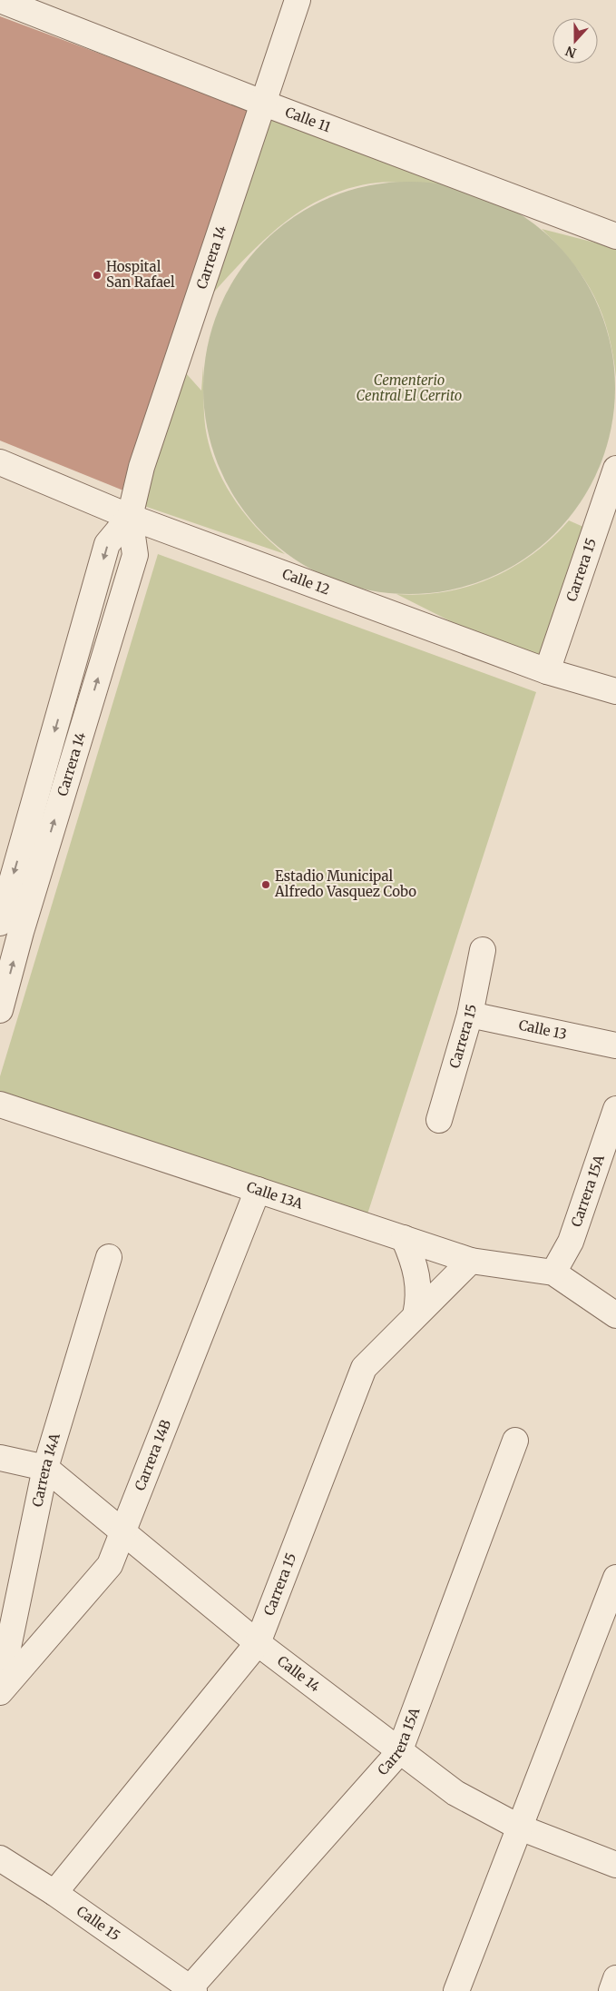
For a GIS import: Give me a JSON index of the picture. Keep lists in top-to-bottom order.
{
  "streets": {
    "street": [
      "Calle 11",
      "Carrera 14",
      "Carrera 15",
      "Calle 12",
      "Calle 13",
      "Carrera 15A",
      "Calle 13A",
      "Carrera 14B",
      "Carrera 14A",
      "Calle 14",
      "Calle 15"
    ]
  },
  "crossings": [
    ["Calle 11", "Carrera 14"],
    ["Carrera 14", "Calle 12"],
    ["Carrera 15", "Calle 12"],
    ["Carrera 15", "Calle 13"],
    ["Carrera 15", "Calle 13A"],
    ["Carrera 15", "Calle 14"],
    ["Carrera 15", "Calle 15"],
    ["Carrera 15A", "Calle 13A"],
    ["Carrera 15A", "Calle 14"],
    ["Carrera 15A", "Calle 15"],
    ["Calle 13A", "Carrera 14B"],
    ["Carrera 14B", "Calle 14"],
    ["Carrera 14A", "Calle 14"]
  ],
  "parks": ["Cementerio Central El Cerrito"],
  "places": ["Hospital San Rafael", "Estadio Municipal Alfredo Vasquez Cobo"],
  "north": "bottom"
}
